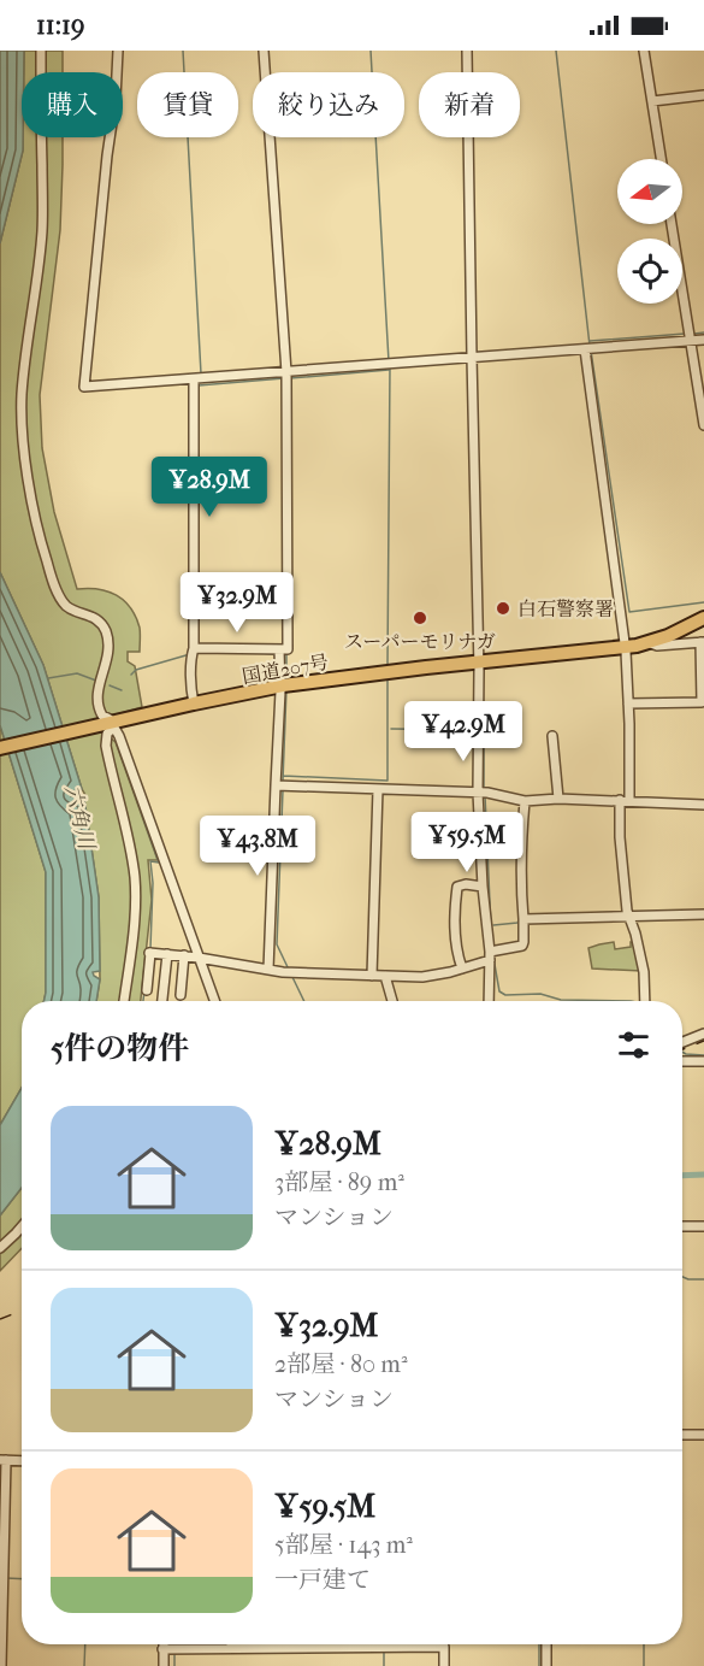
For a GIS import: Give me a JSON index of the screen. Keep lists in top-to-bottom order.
{
  "streets": {
    "highway": ["国道207号"]
  },
  "water": ["六角川"],
  "places": ["白石警察署", "スーパーモリナガ"],
  "north": "left",
  "page": {
    "status": "11:19",
    "chip": [
      "購入",
      "賃貸",
      "絞り込み",
      "新着"
    ],
    "price": [
      "¥28.9M",
      "¥32.9M",
      "¥42.9M",
      "¥59.5M",
      "¥43.8M"
    ],
    "heading": "5件の物件",
    "list": [
      {
        "name": "¥28.9M",
        "note": "3部屋 · 89 m² · マンション"
      },
      {
        "name": "¥32.9M",
        "note": "2部屋 · 80 m² · マンション"
      },
      {
        "name": "¥59.5M",
        "note": "5部屋 · 143 m² · 一戸建て"
      }
    ]
  }
}
